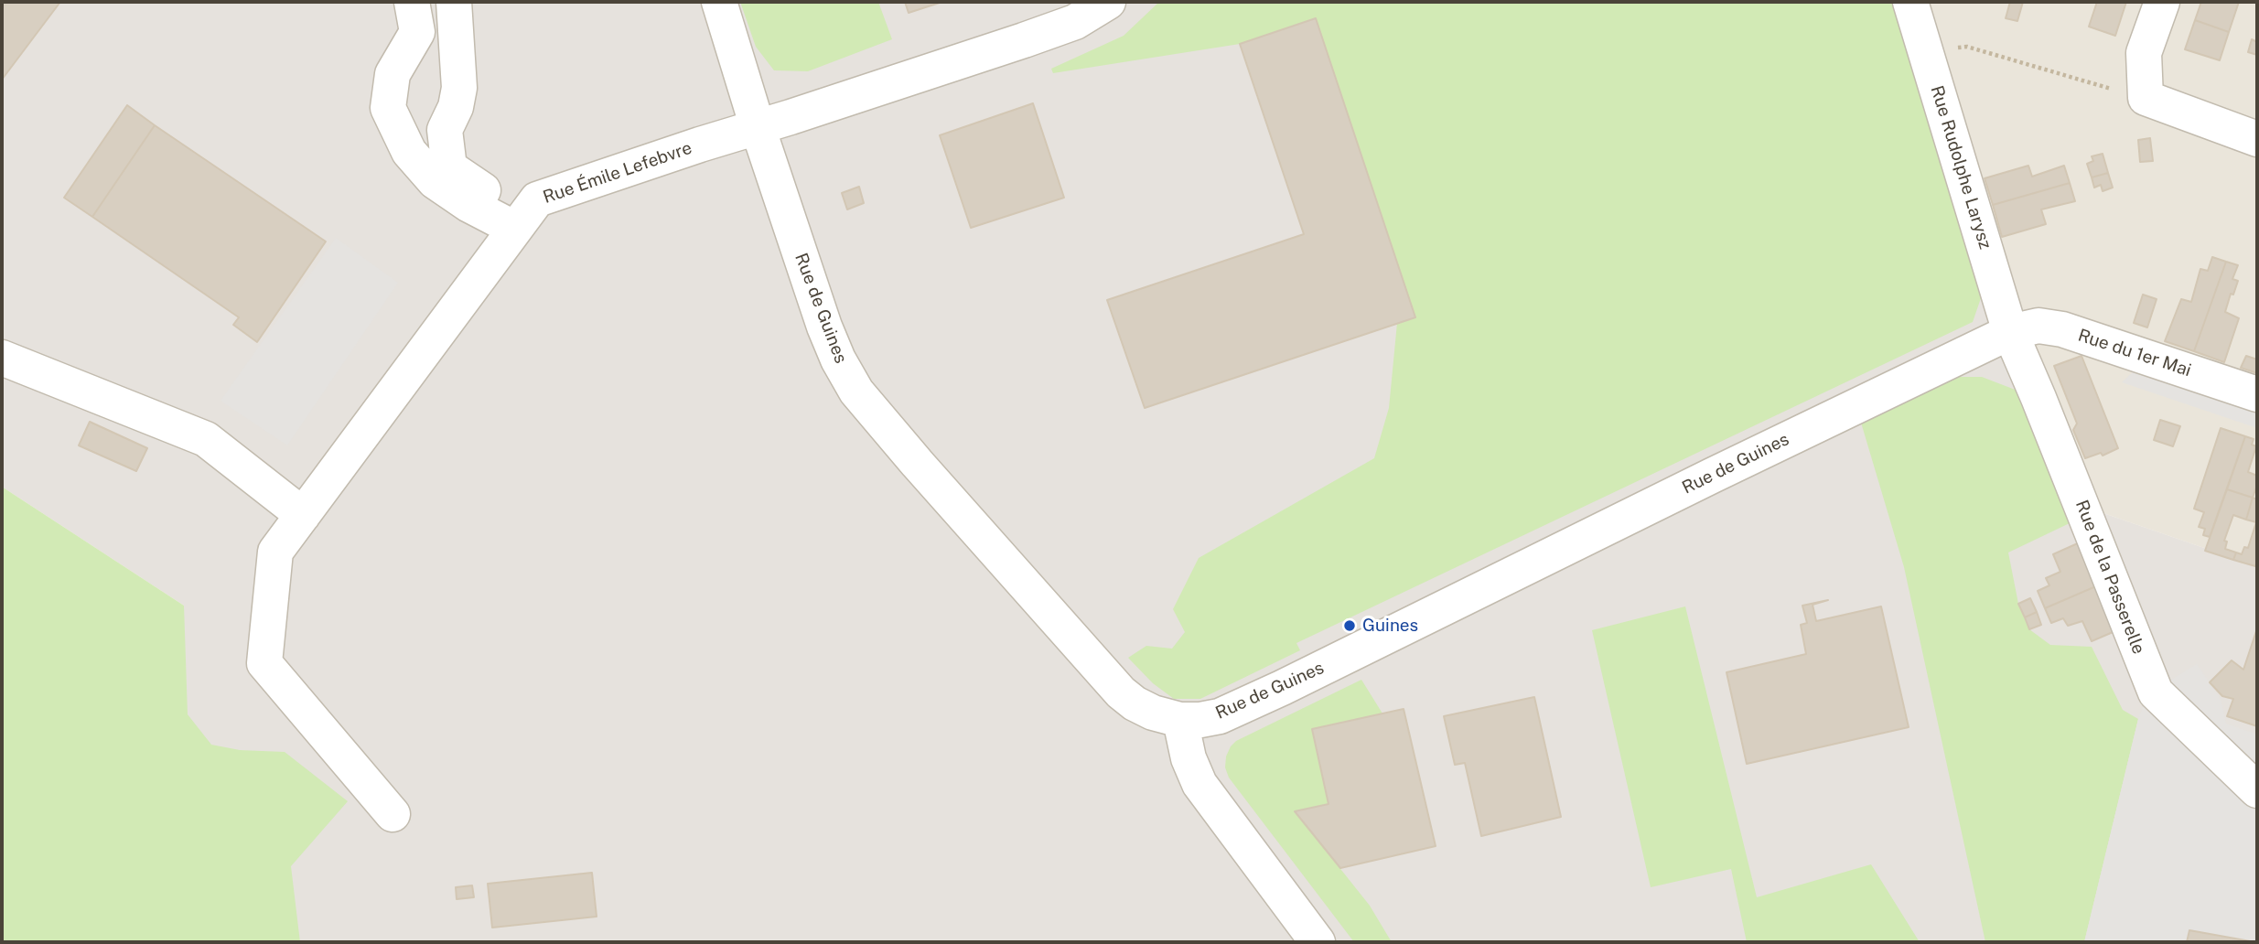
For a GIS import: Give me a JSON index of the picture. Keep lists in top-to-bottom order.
{
  "streets": {
    "street": [
      "Rue Rudolphe Larysz",
      "Rue Émile Lefebvre",
      "Rue de Guines",
      "Rue du 1er Mai",
      "Rue de la Passerelle"
    ]
  },
  "crossings": [
    ["Rue Rudolphe Larysz", "Rue de Guines"],
    ["Rue Rudolphe Larysz", "Rue du 1er Mai"],
    ["Rue Rudolphe Larysz", "Rue de la Passerelle"],
    ["Rue Émile Lefebvre", "Rue de Guines"],
    ["Rue de Guines", "Rue du 1er Mai"],
    ["Rue de Guines", "Rue de la Passerelle"],
    ["Rue du 1er Mai", "Rue de la Passerelle"]
  ],
  "places": ["Guines"]
}
